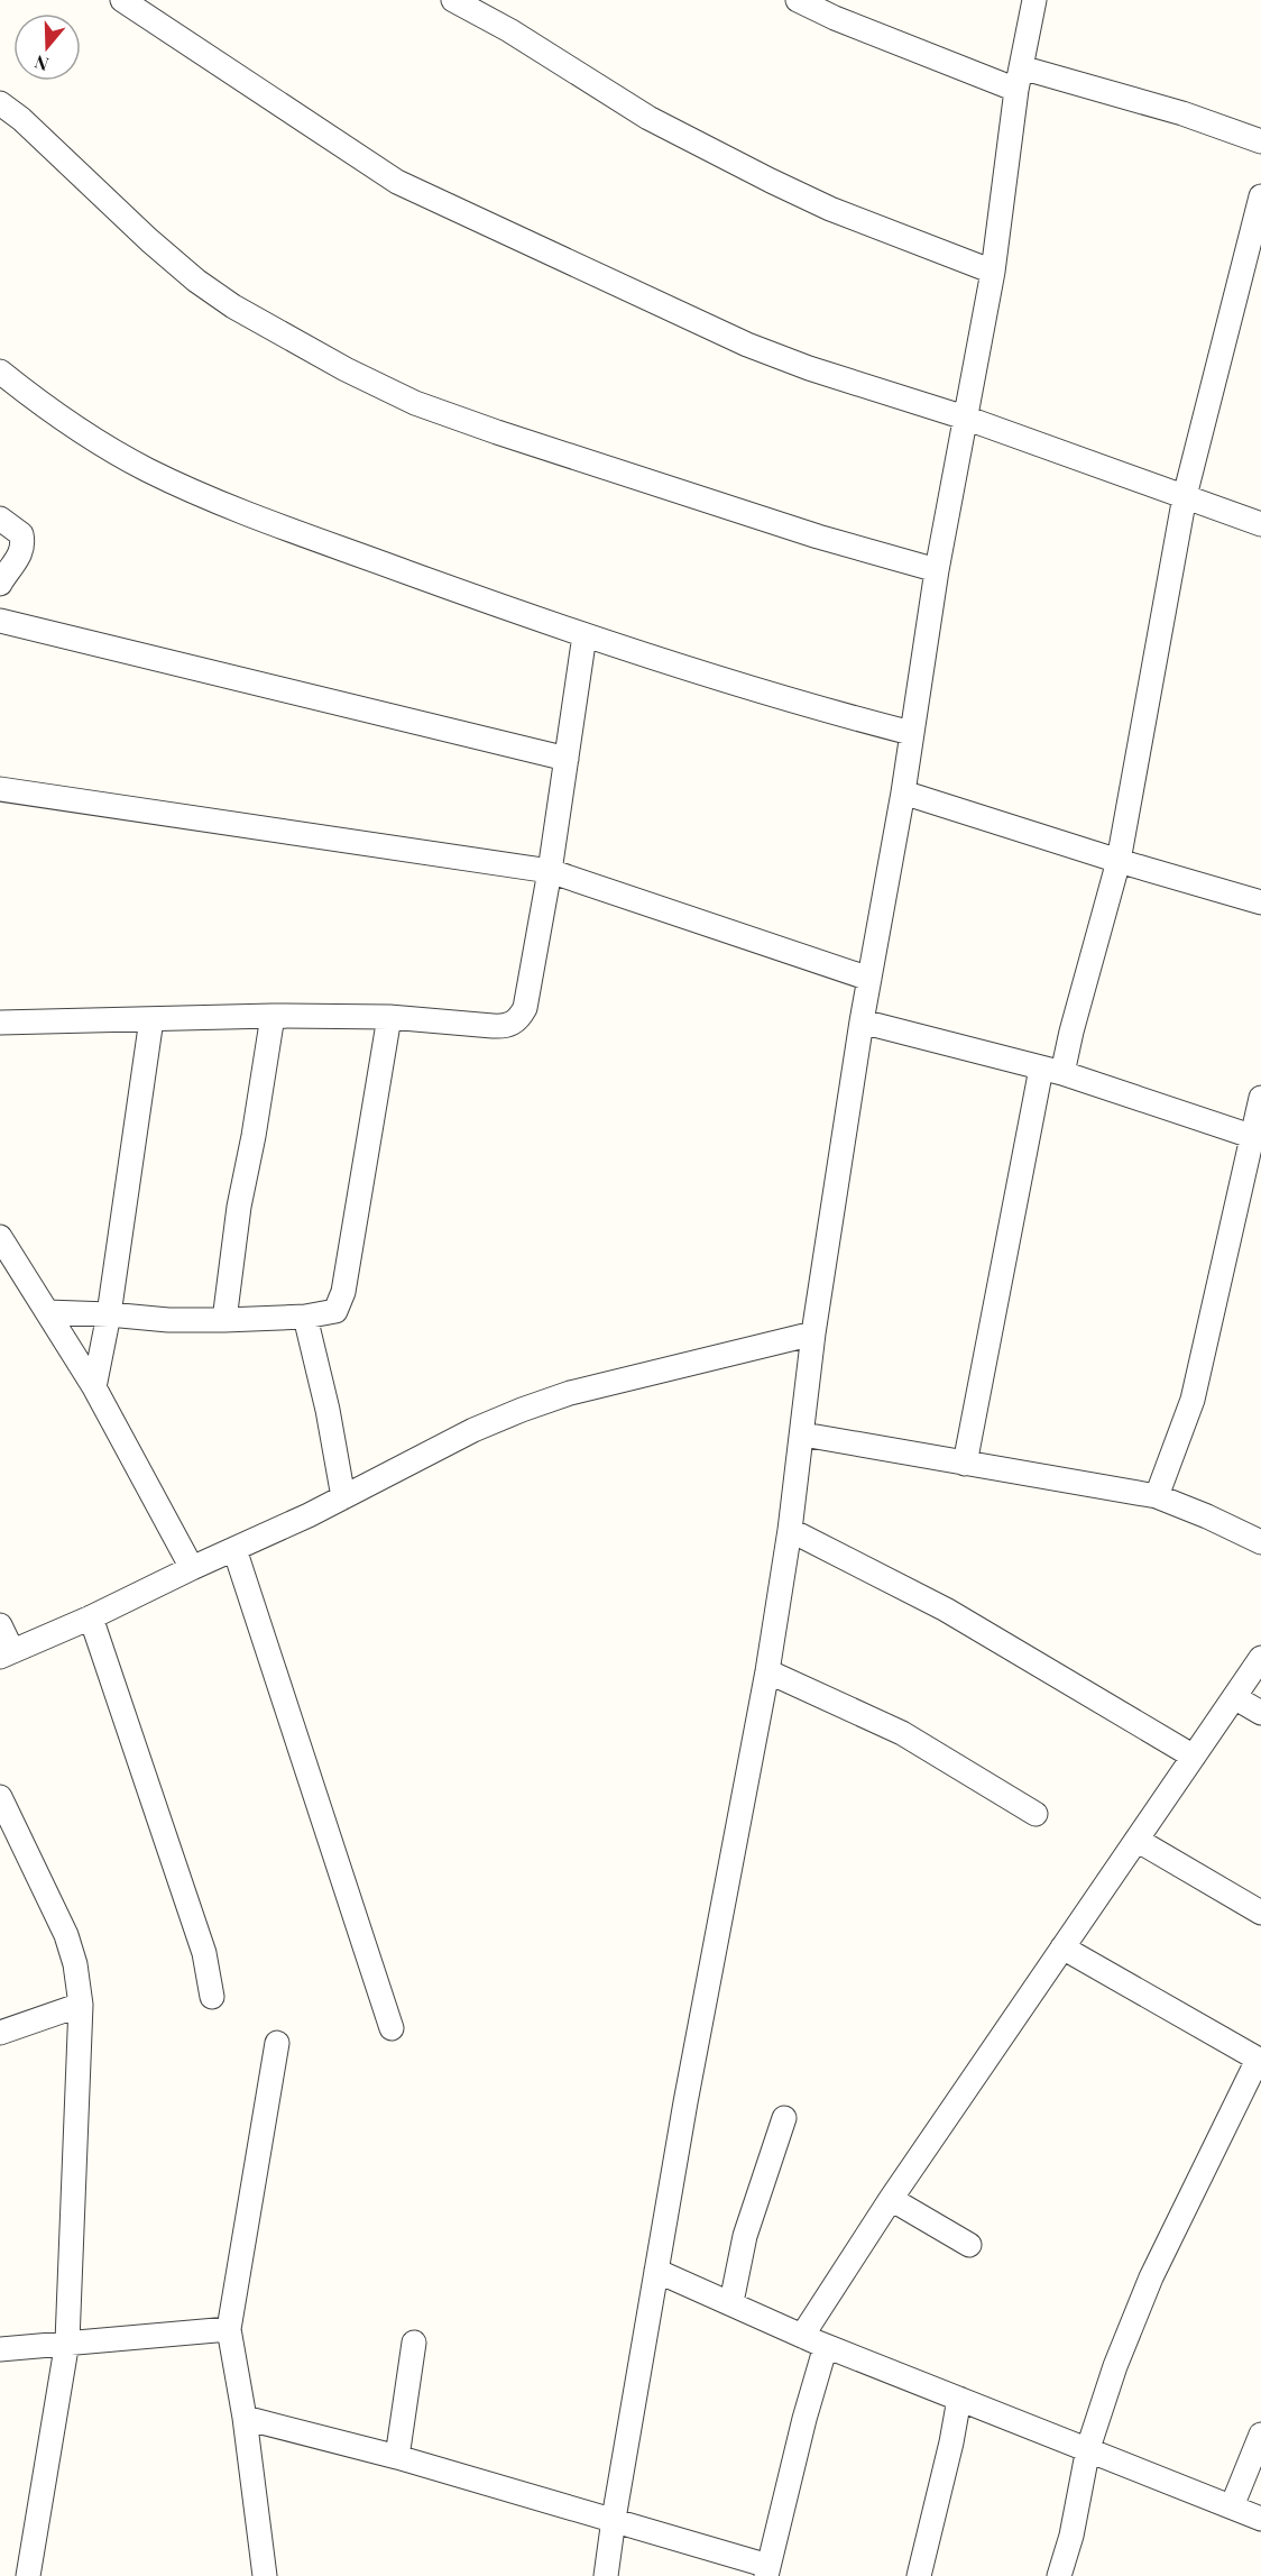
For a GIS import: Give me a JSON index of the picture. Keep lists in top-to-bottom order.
{
  "north": "bottom"
}
